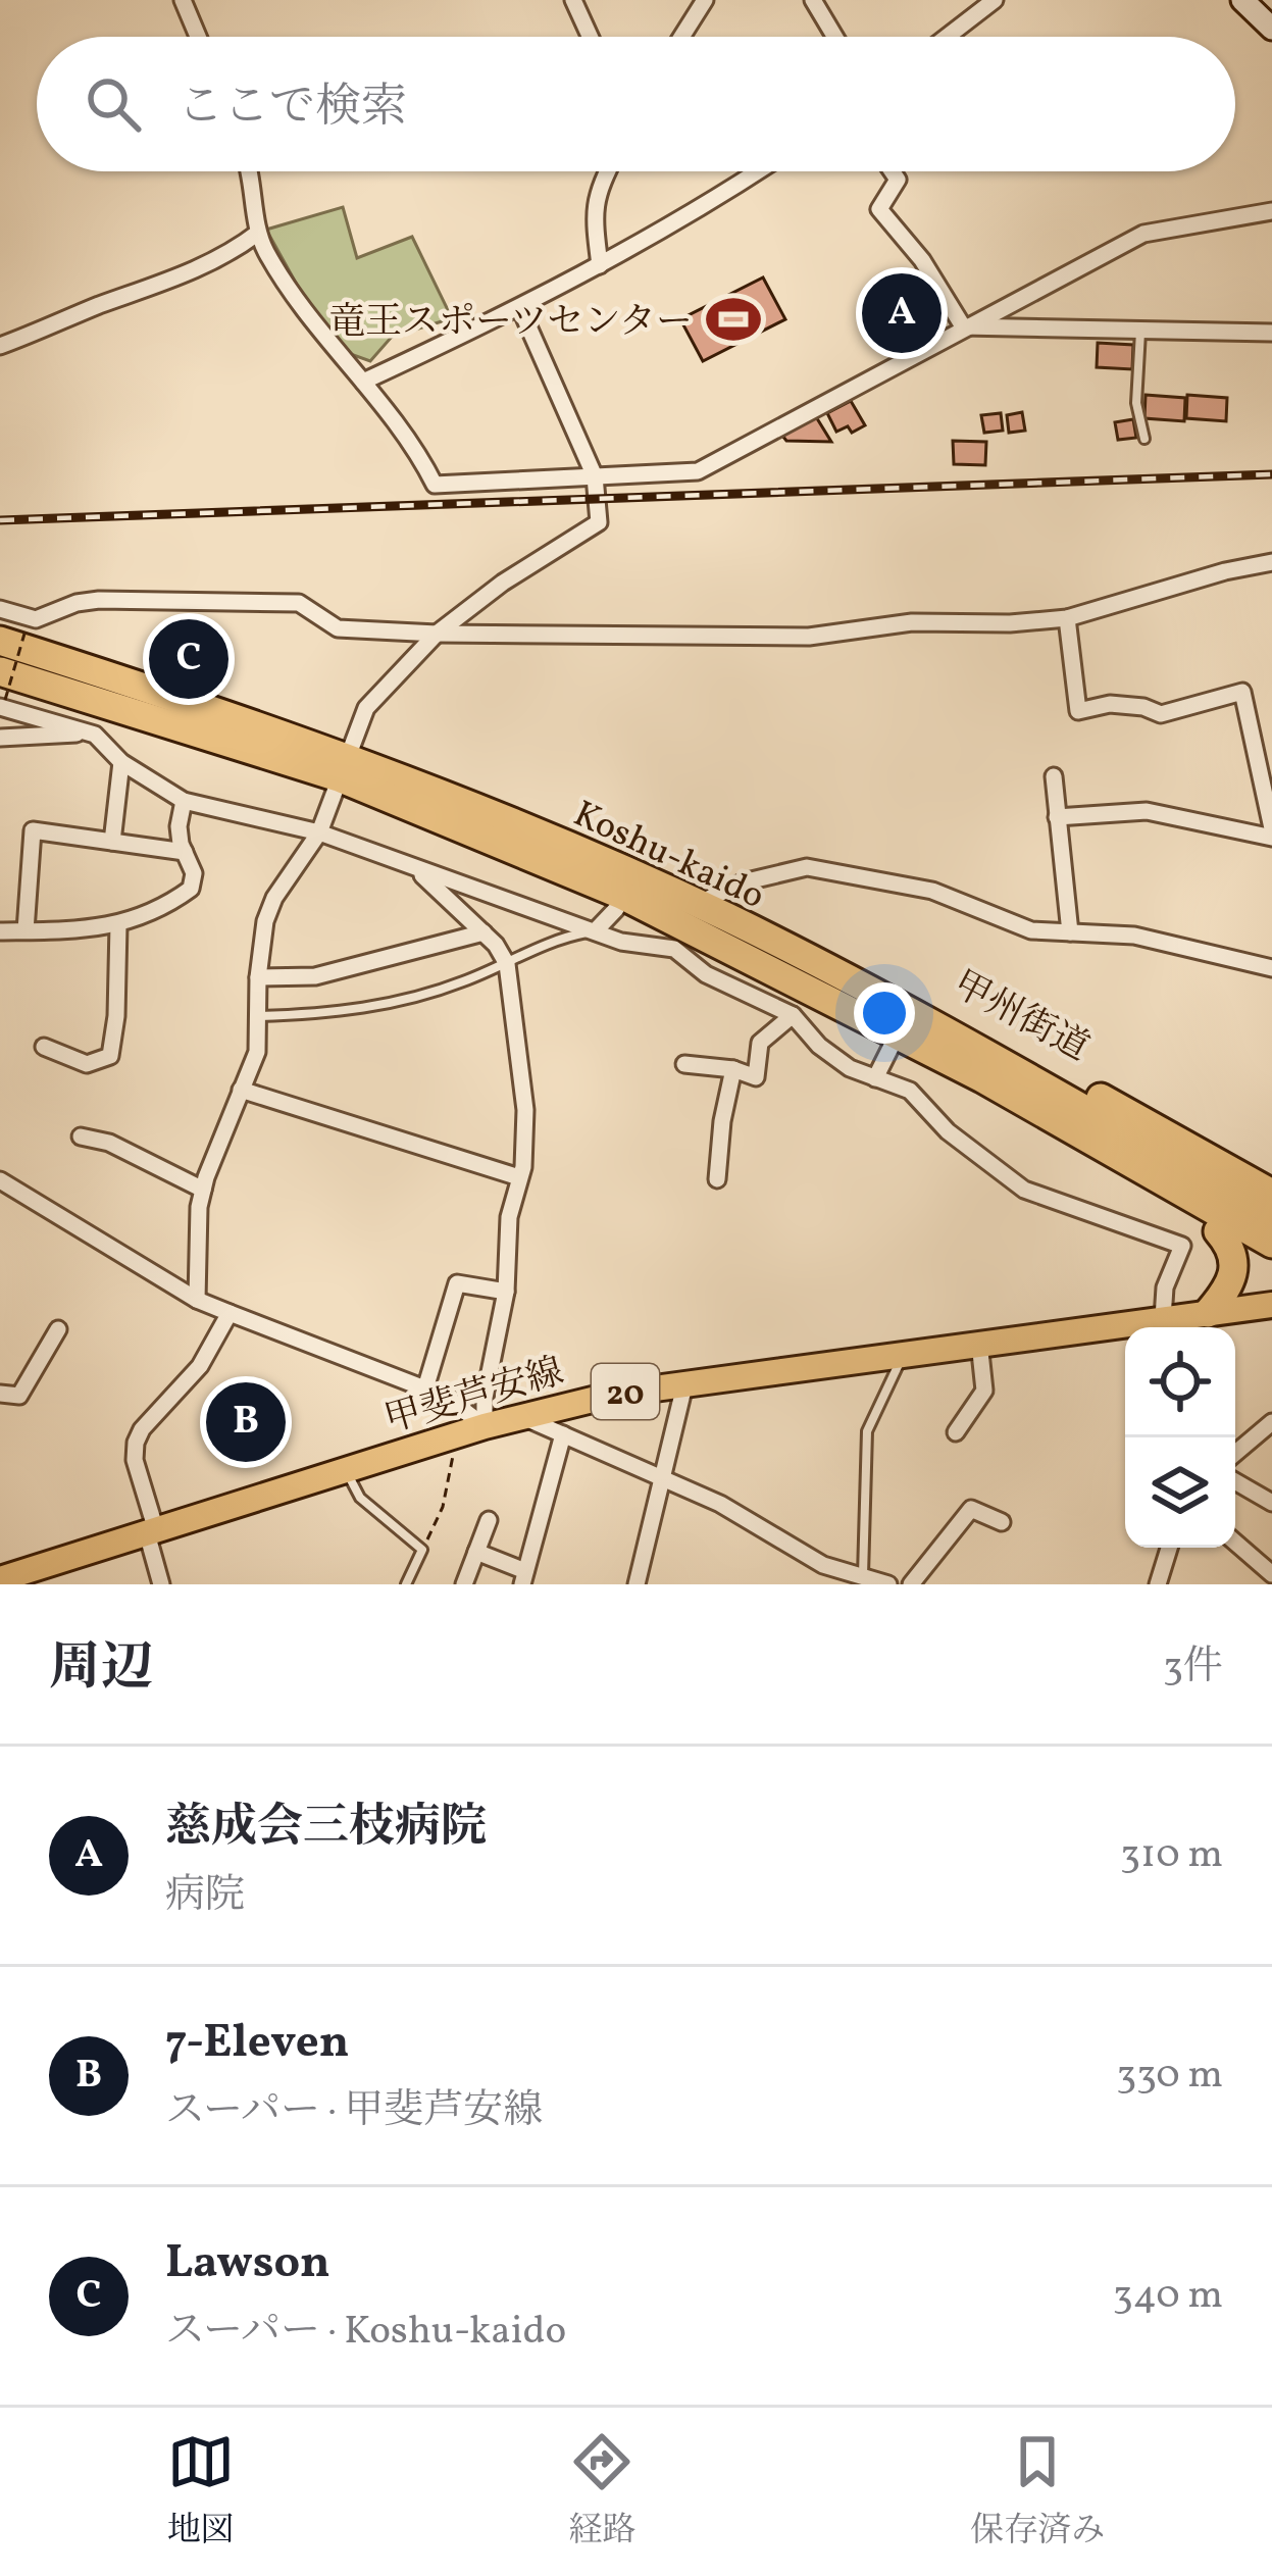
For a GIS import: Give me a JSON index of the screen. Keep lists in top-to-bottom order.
{
  "streets": {
    "highway": ["Koshu-kaido", "甲州街道"],
    "main road": ["20", "甲斐芦安線"]
  },
  "crossings": [
    ["Koshu-kaido", "甲州街道"]
  ],
  "places": {
    "sports": ["竜王スポーツセンター"]
  },
  "page": {
    "search": "ここで検索",
    "pins": ["A", "C", "B"],
    "heading": ["周辺", "3件"],
    "list": [
      {
        "mark": "A",
        "name": "慈成会三枝病院",
        "note": "病院",
        "value": "310 m"
      },
      {
        "mark": "B",
        "name": "7-Eleven",
        "note": "スーパー · 甲斐芦安線",
        "value": "330 m"
      },
      {
        "mark": "C",
        "name": "Lawson",
        "note": "スーパー · Koshu-kaido",
        "value": "340 m"
      }
    ],
    "nav": ["地図", "経路", "保存済み"]
  }
}
